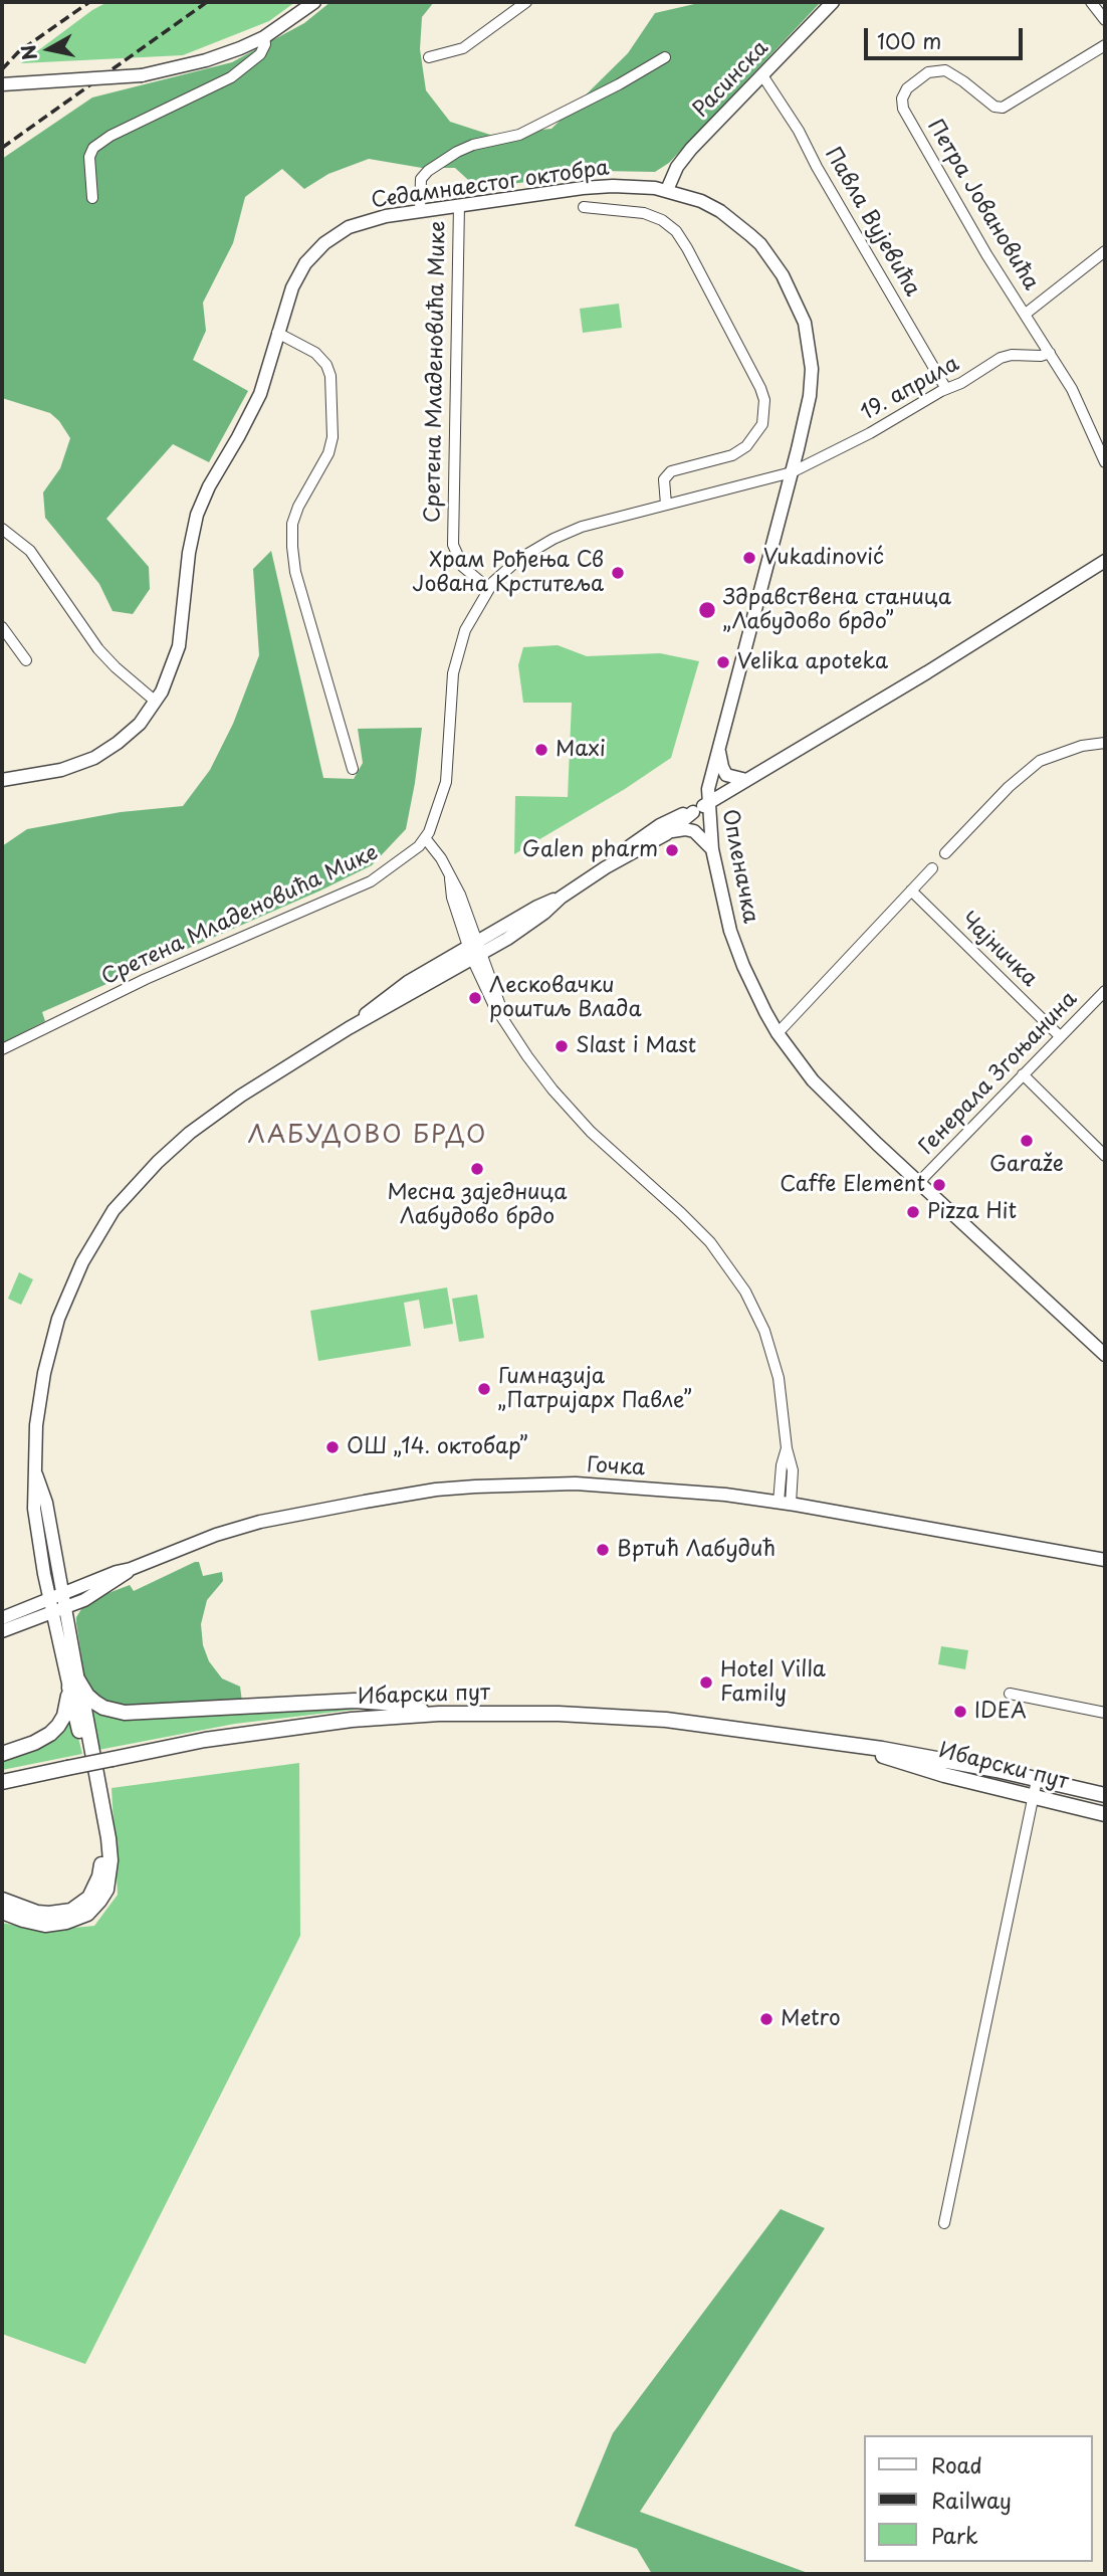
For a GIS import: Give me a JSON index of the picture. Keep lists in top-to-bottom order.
{
  "streets": {
    "main road": ["Ибарски пут"],
    "street": [
      "Расинска",
      "Седамнаестог октобра",
      "Петра Јовановића",
      "Павла Вујевића",
      "Сретена Младеновића Мике",
      "19. априла",
      "Опленачка",
      "Чајничка",
      "Генерала Згоњанина",
      "Гочка"
    ]
  },
  "crossings": [
    ["Расинска", "Седамнаестог октобра"],
    ["Расинска", "Павла Вујевића"],
    ["Расинска", "Опленачка"],
    ["Седамнаестог октобра", "Сретена Младеновића Мике"],
    ["Седамнаестог октобра", "Опленачка"],
    ["Павла Вујевића", "19. априла"],
    ["Сретена Младеновића Мике", "19. априла"],
    ["19. априла", "Опленачка"],
    ["Опленачка", "Генерала Згоњанина"],
    ["Чајничка", "Генерала Згоњанина"]
  ],
  "districts": ["ЛАБУДОВО БРДО"],
  "places": [
    "Vukadinović",
    "Храм Рођења Св Јована Крститеља",
    "Здравствена станица „Лабудово брдо”",
    "Velika apoteka",
    "Maxi",
    "Galen pharm",
    "Лесковачки роштиљ Влада",
    "Slast i Mast",
    "Garaže",
    "Месна заједница Лабудово брдо",
    "Caffe Element",
    "Pizza Hit",
    "Гимназија „Патријарх Павле”",
    "ОШ „14. октобар”",
    "Вртић Лабудић",
    "Hotel Villa Family",
    "IDEA",
    "Metro"
  ],
  "legend": ["Road", "Railway", "Park"],
  "scale_bar": "100 m",
  "north": "left"
}
